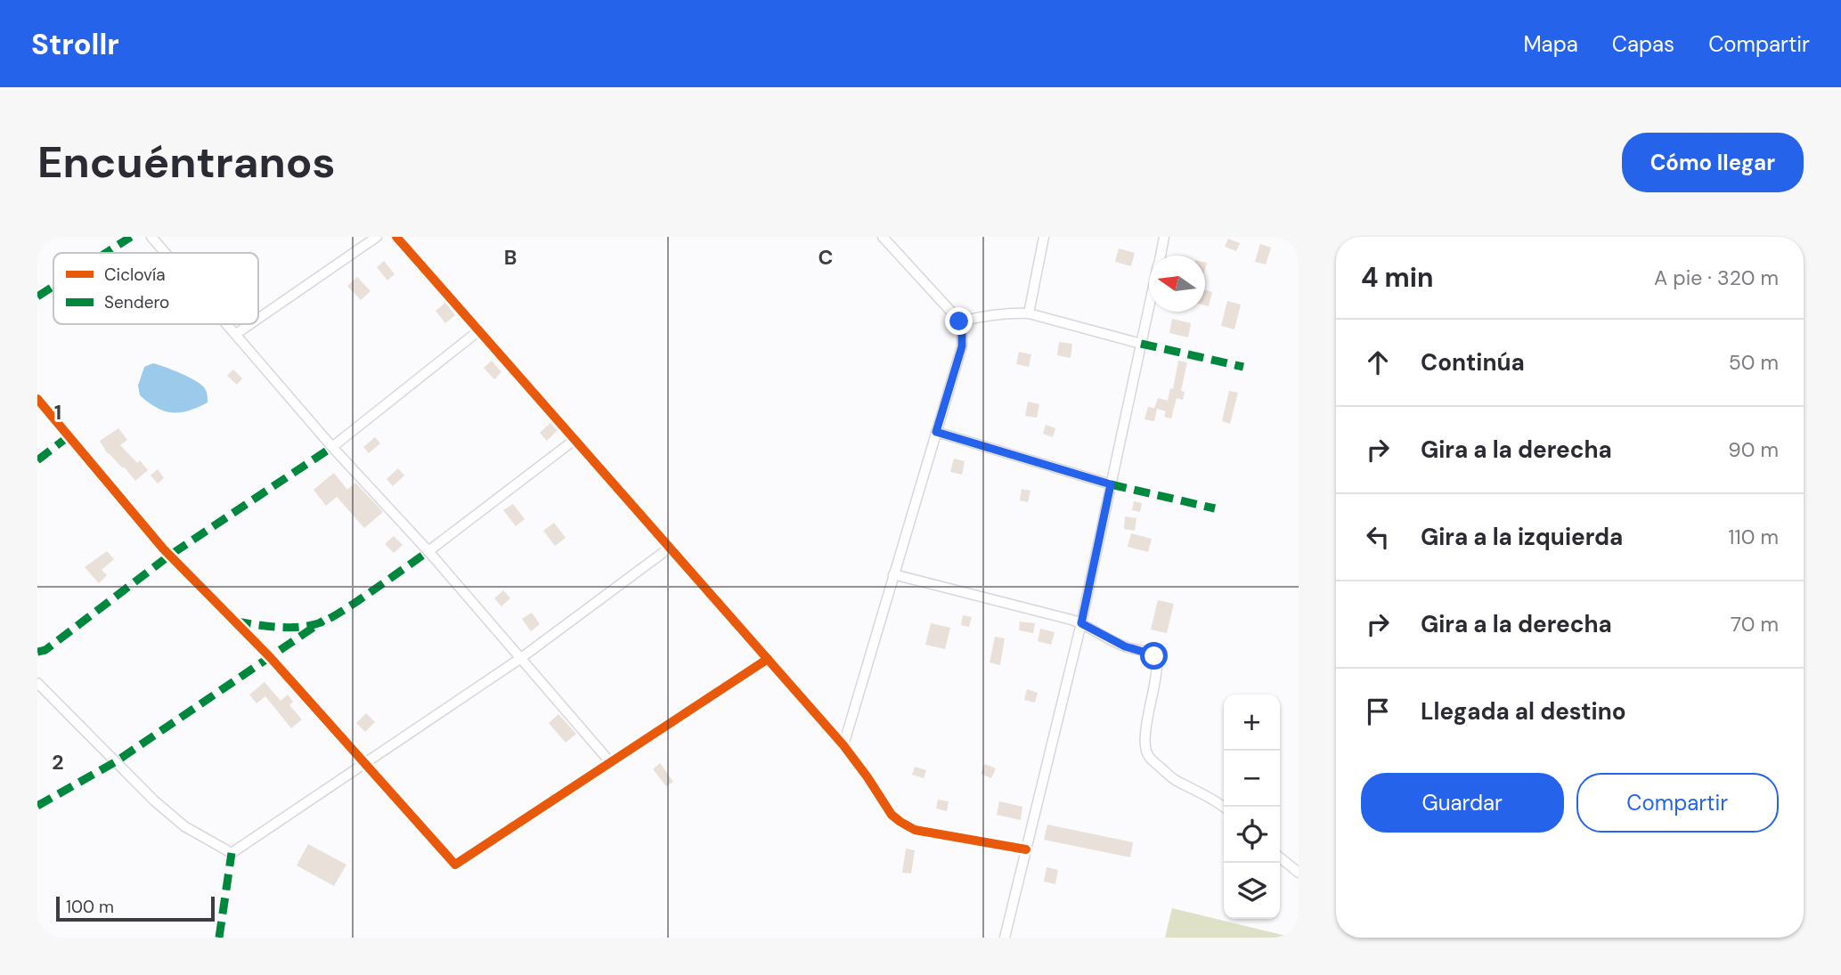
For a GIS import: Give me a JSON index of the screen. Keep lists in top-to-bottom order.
{
  "legend": ["Ciclovía", "Sendero"],
  "scale_bar": "100 m",
  "north": "left",
  "page": {
    "header": "Strollr",
    "nav": ["Mapa", "Capas", "Compartir"],
    "buttons": [
      "Cómo llegar",
      ["Guardar", "Compartir"]
    ],
    "title": "Encuéntranos",
    "heading": ["4 min", "A pie · 320 m"],
    "list": [
      ["Continúa", "50 m"],
      ["Gira a la derecha", "90 m"],
      ["Gira a la izquierda", "110 m"],
      ["Gira a la derecha", "70 m"],
      "Llegada al destino"
    ],
    "map_buttons": ["+", "−"],
    "scale": "100 m"
  },
  "grid": {
    "columns": ["B", "C"],
    "rows": ["1", "2"]
  }
}
